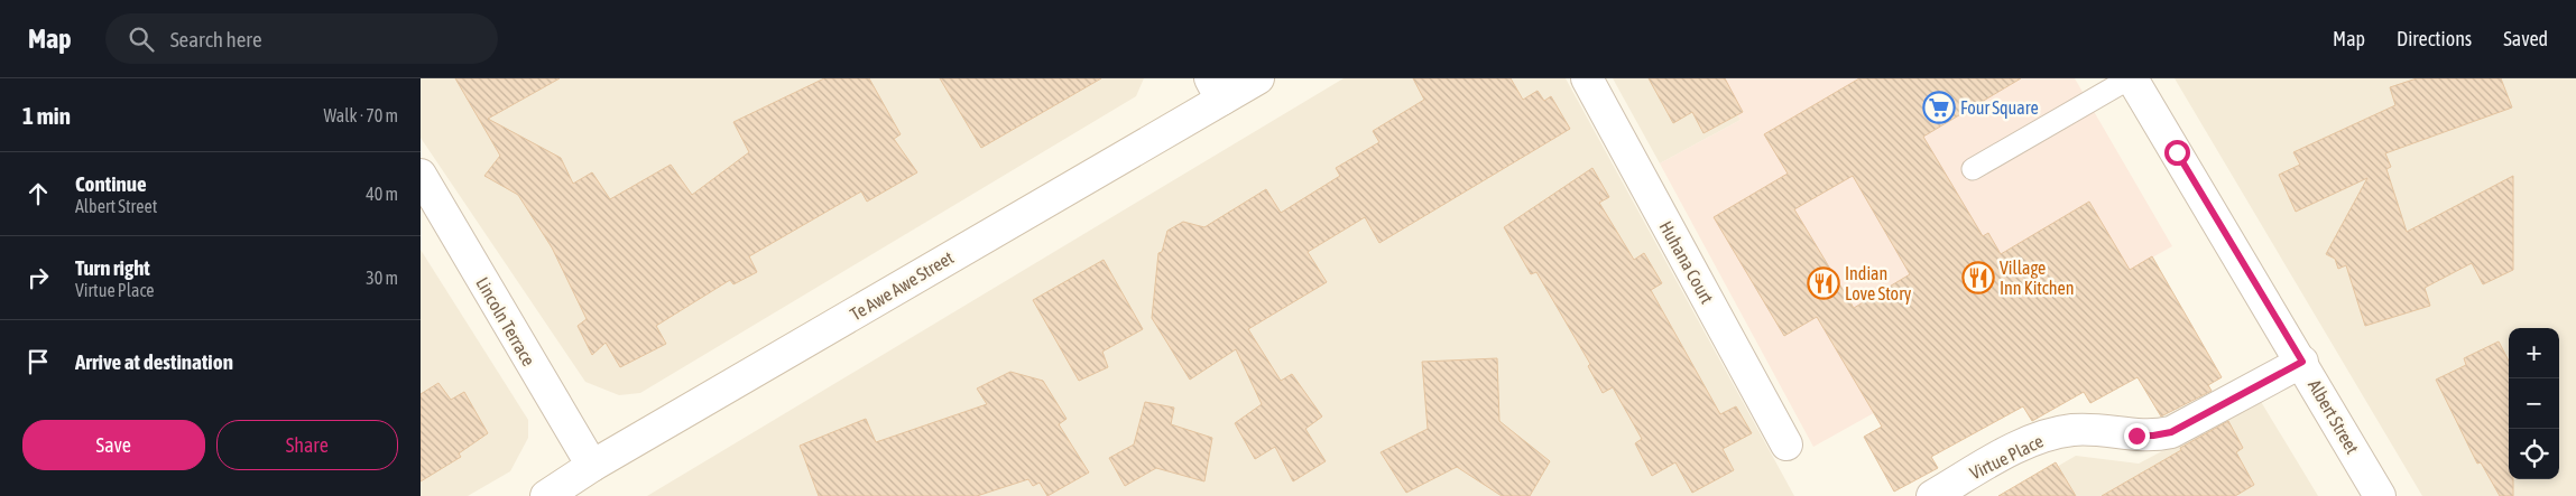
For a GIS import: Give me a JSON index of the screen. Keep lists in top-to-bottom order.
{
  "streets": {
    "street": [
      "Huhana Court",
      "Te Awe Awe Street",
      "Lincoln Terrace",
      "Albert Street",
      "Virtue Place"
    ]
  },
  "crossings": [
    ["Te Awe Awe Street", "Lincoln Terrace"],
    ["Albert Street", "Virtue Place"]
  ],
  "places": {
    "supermarket": ["Four Square"],
    "restaurant": ["Village Inn Kitchen", "Indian Love Story"]
  },
  "page": {
    "header": "Map",
    "search": "Search here",
    "nav": ["Map", "Directions", "Saved"],
    "heading": ["1 min", "Walk · 70 m"],
    "list": [
      ["Continue", "Albert Street", "40 m"],
      ["Turn right", "Virtue Place", "30 m"],
      "Arrive at destination"
    ],
    "map_buttons": ["+", "−"],
    "buttons": ["Save", "Share"]
  }
}
